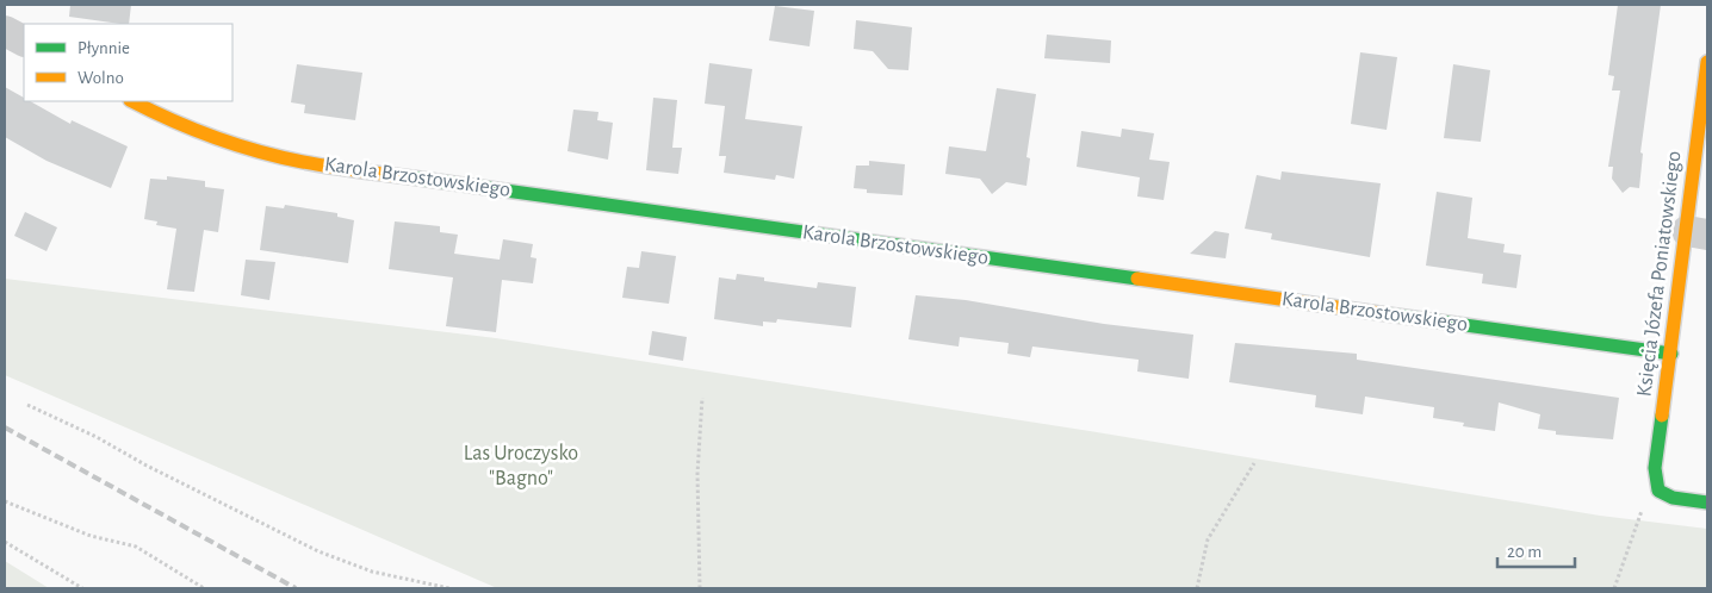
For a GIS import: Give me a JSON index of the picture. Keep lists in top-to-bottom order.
{
  "streets": {
    "street": ["Karola Brzostowskiego", "Księcia Józefa Poniatowskiego"]
  },
  "crossings": [
    ["Karola Brzostowskiego", "Księcia Józefa Poniatowskiego"]
  ],
  "parks": ["Las Uroczysko \"Bagno\""],
  "legend": ["Płynnie", "Wolno"],
  "scale_bar": "20 m"
}
